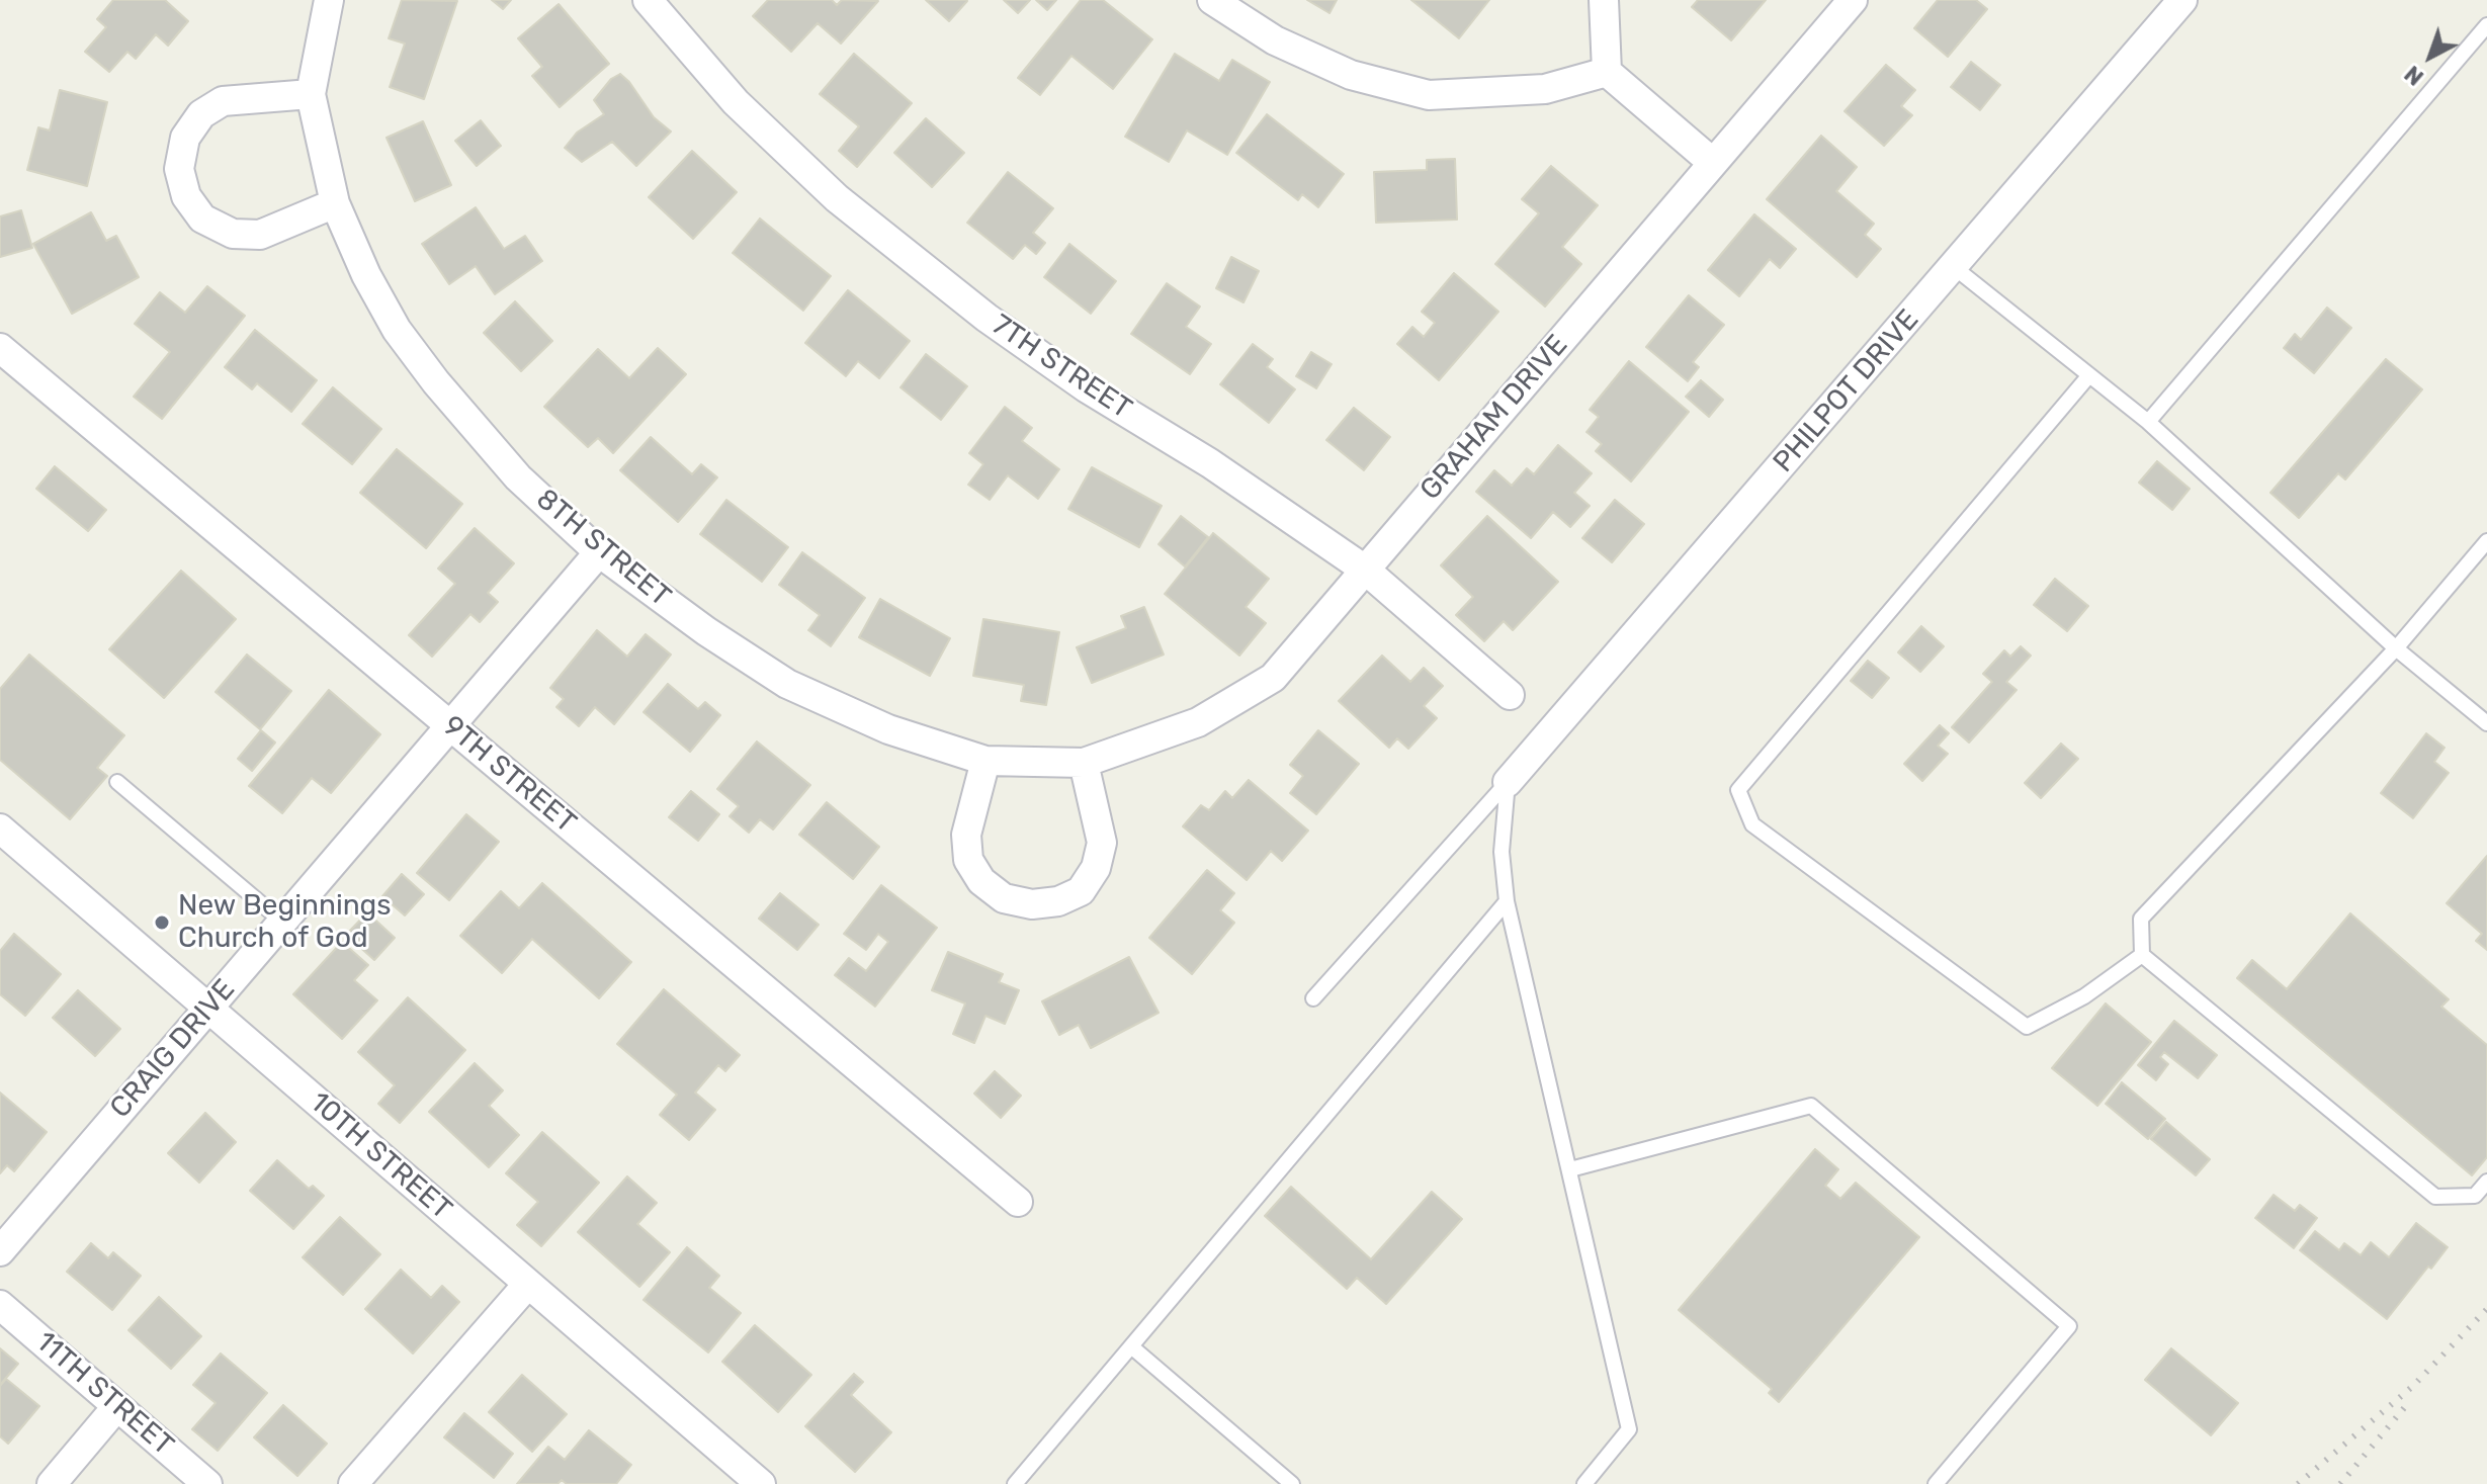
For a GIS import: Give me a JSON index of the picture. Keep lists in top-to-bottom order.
{
  "streets": {
    "street": [
      "7TH STREET",
      "PHILPOT DRIVE",
      "GRAHAM DRIVE",
      "8TH STREET",
      "9TH STREET",
      "CRAIG DRIVE",
      "10TH STREET",
      "11TH STREET"
    ]
  },
  "crossings": [
    ["7TH STREET", "GRAHAM DRIVE"],
    ["GRAHAM DRIVE", "8TH STREET"],
    ["8TH STREET", "CRAIG DRIVE"],
    ["9TH STREET", "CRAIG DRIVE"],
    ["CRAIG DRIVE", "10TH STREET"]
  ],
  "places": ["New Beginnings Church of God"],
  "north": "bottom left"
}
